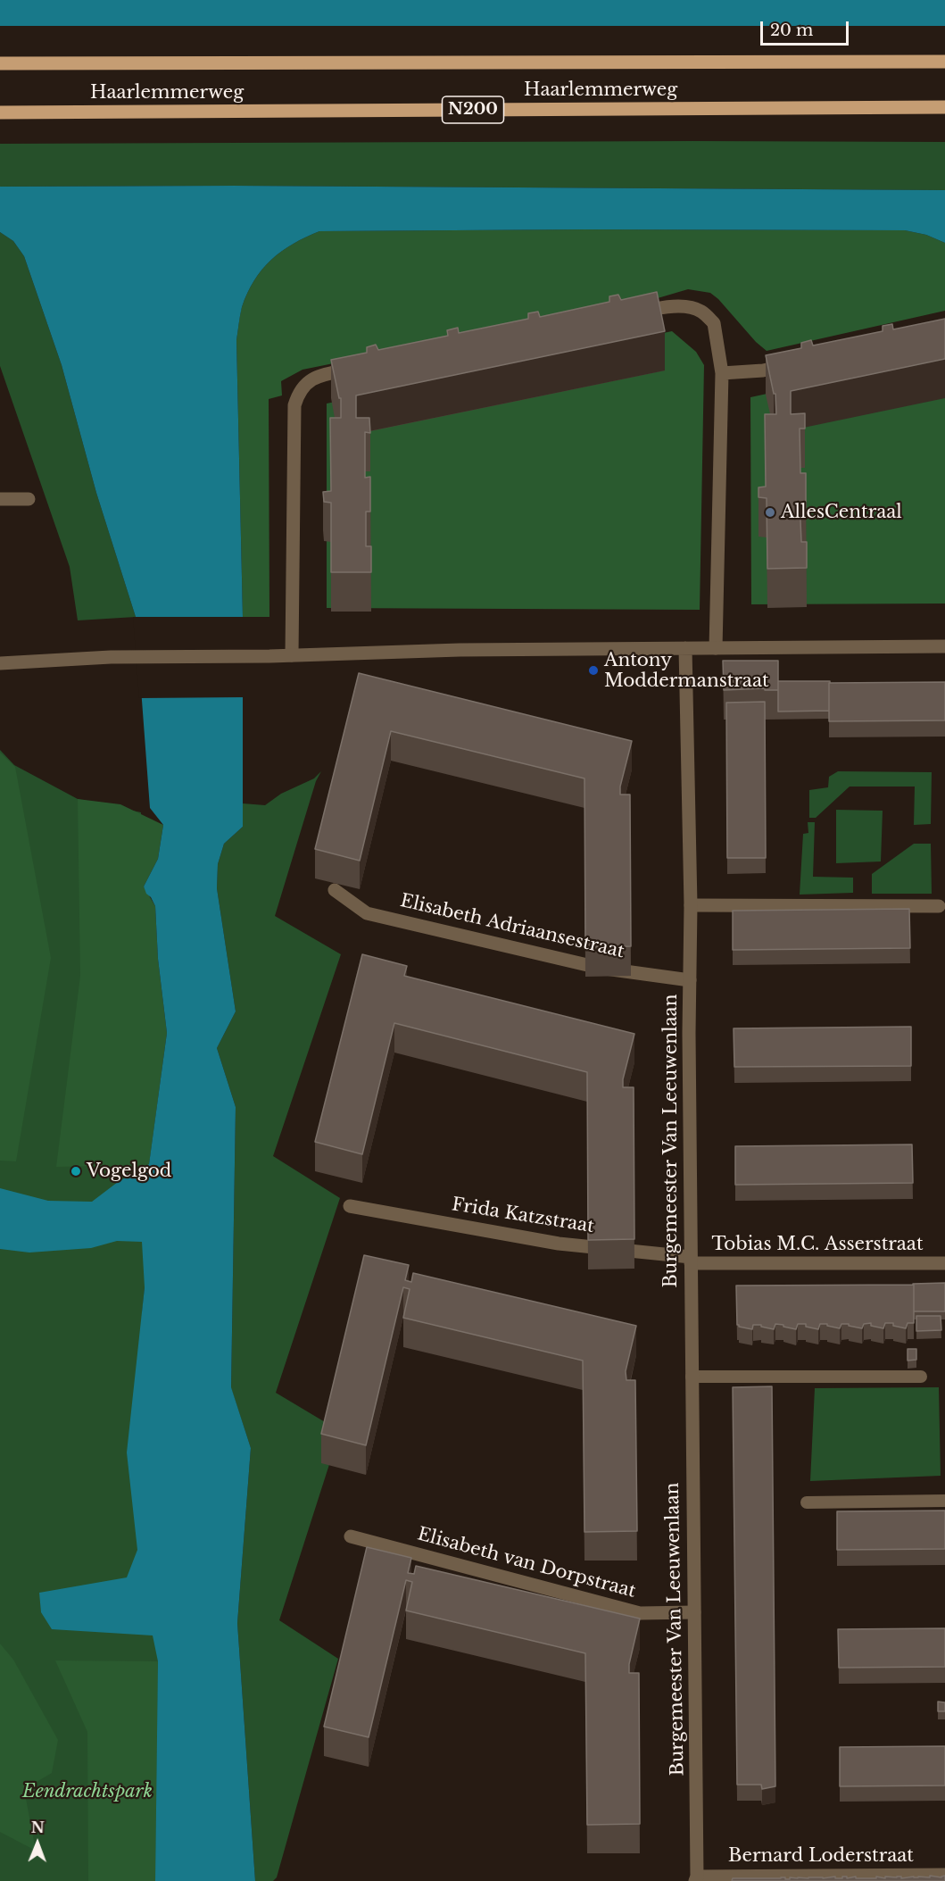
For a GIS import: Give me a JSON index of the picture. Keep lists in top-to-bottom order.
{
  "streets": {
    "main road": ["Haarlemmerweg", "N200"],
    "street": [
      "Elisabeth Adriaansestraat",
      "Burgemeester Van Leeuwenlaan",
      "Frida Katzstraat",
      "Tobias M.C. Asserstraat",
      "Elisabeth van Dorpstraat",
      "Bernard Loderstraat"
    ]
  },
  "crossings": [
    ["Elisabeth Adriaansestraat", "Burgemeester Van Leeuwenlaan"],
    ["Burgemeester Van Leeuwenlaan", "Frida Katzstraat"],
    ["Burgemeester Van Leeuwenlaan", "Tobias M.C. Asserstraat"],
    ["Burgemeester Van Leeuwenlaan", "Elisabeth van Dorpstraat"],
    ["Burgemeester Van Leeuwenlaan", "Bernard Loderstraat"],
    ["Frida Katzstraat", "Tobias M.C. Asserstraat"]
  ],
  "parks": ["Eendrachtspark"],
  "places": ["AllesCentraal", "Antony Moddermanstraat", "Vogelgod"],
  "scale_bar": "20 m",
  "north": "top"
}
